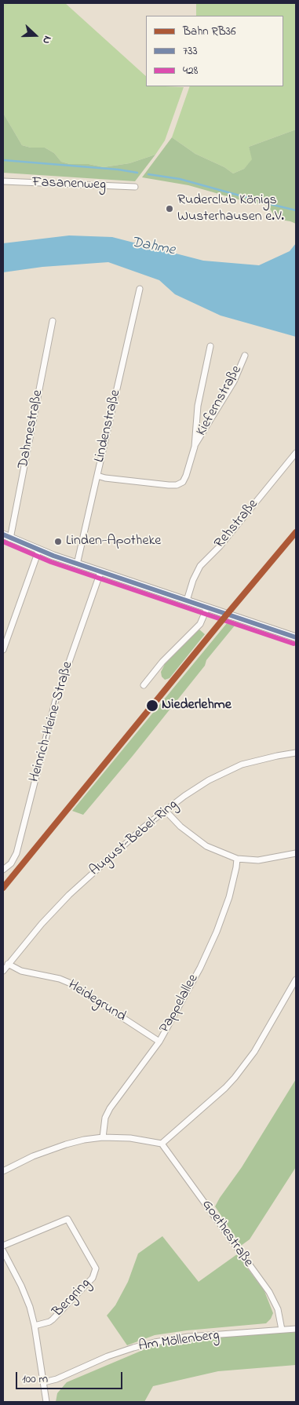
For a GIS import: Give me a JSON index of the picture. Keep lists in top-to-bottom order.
{
  "streets": {
    "street": [
      "Fasanenweg",
      "Kiefernstraße",
      "Lindenstraße",
      "Dahmestraße",
      "Rehstraße",
      "Heinrich-Heine-Straße",
      "August-Bebel-Ring",
      "Heidegrund",
      "Pappelallee",
      "Goethestraße",
      "Bergring",
      "Am Möllenberg"
    ]
  },
  "crossings": [
    ["Kiefernstraße", "Lindenstraße"],
    ["August-Bebel-Ring", "Heidegrund"],
    ["Heidegrund", "Pappelallee"],
    ["Goethestraße", "Am Möllenberg"]
  ],
  "water": ["Dahme"],
  "places": ["Ruderclub Königs Wusterhausen e.V.", "Linden-Apotheke", "Niederlehme"],
  "lines": ["rail line RB36", "transit line 733", "transit line 428"],
  "legend": ["Bahn RB36", "733", "428"],
  "scale_bar": "100 m",
  "north": "right"
}
